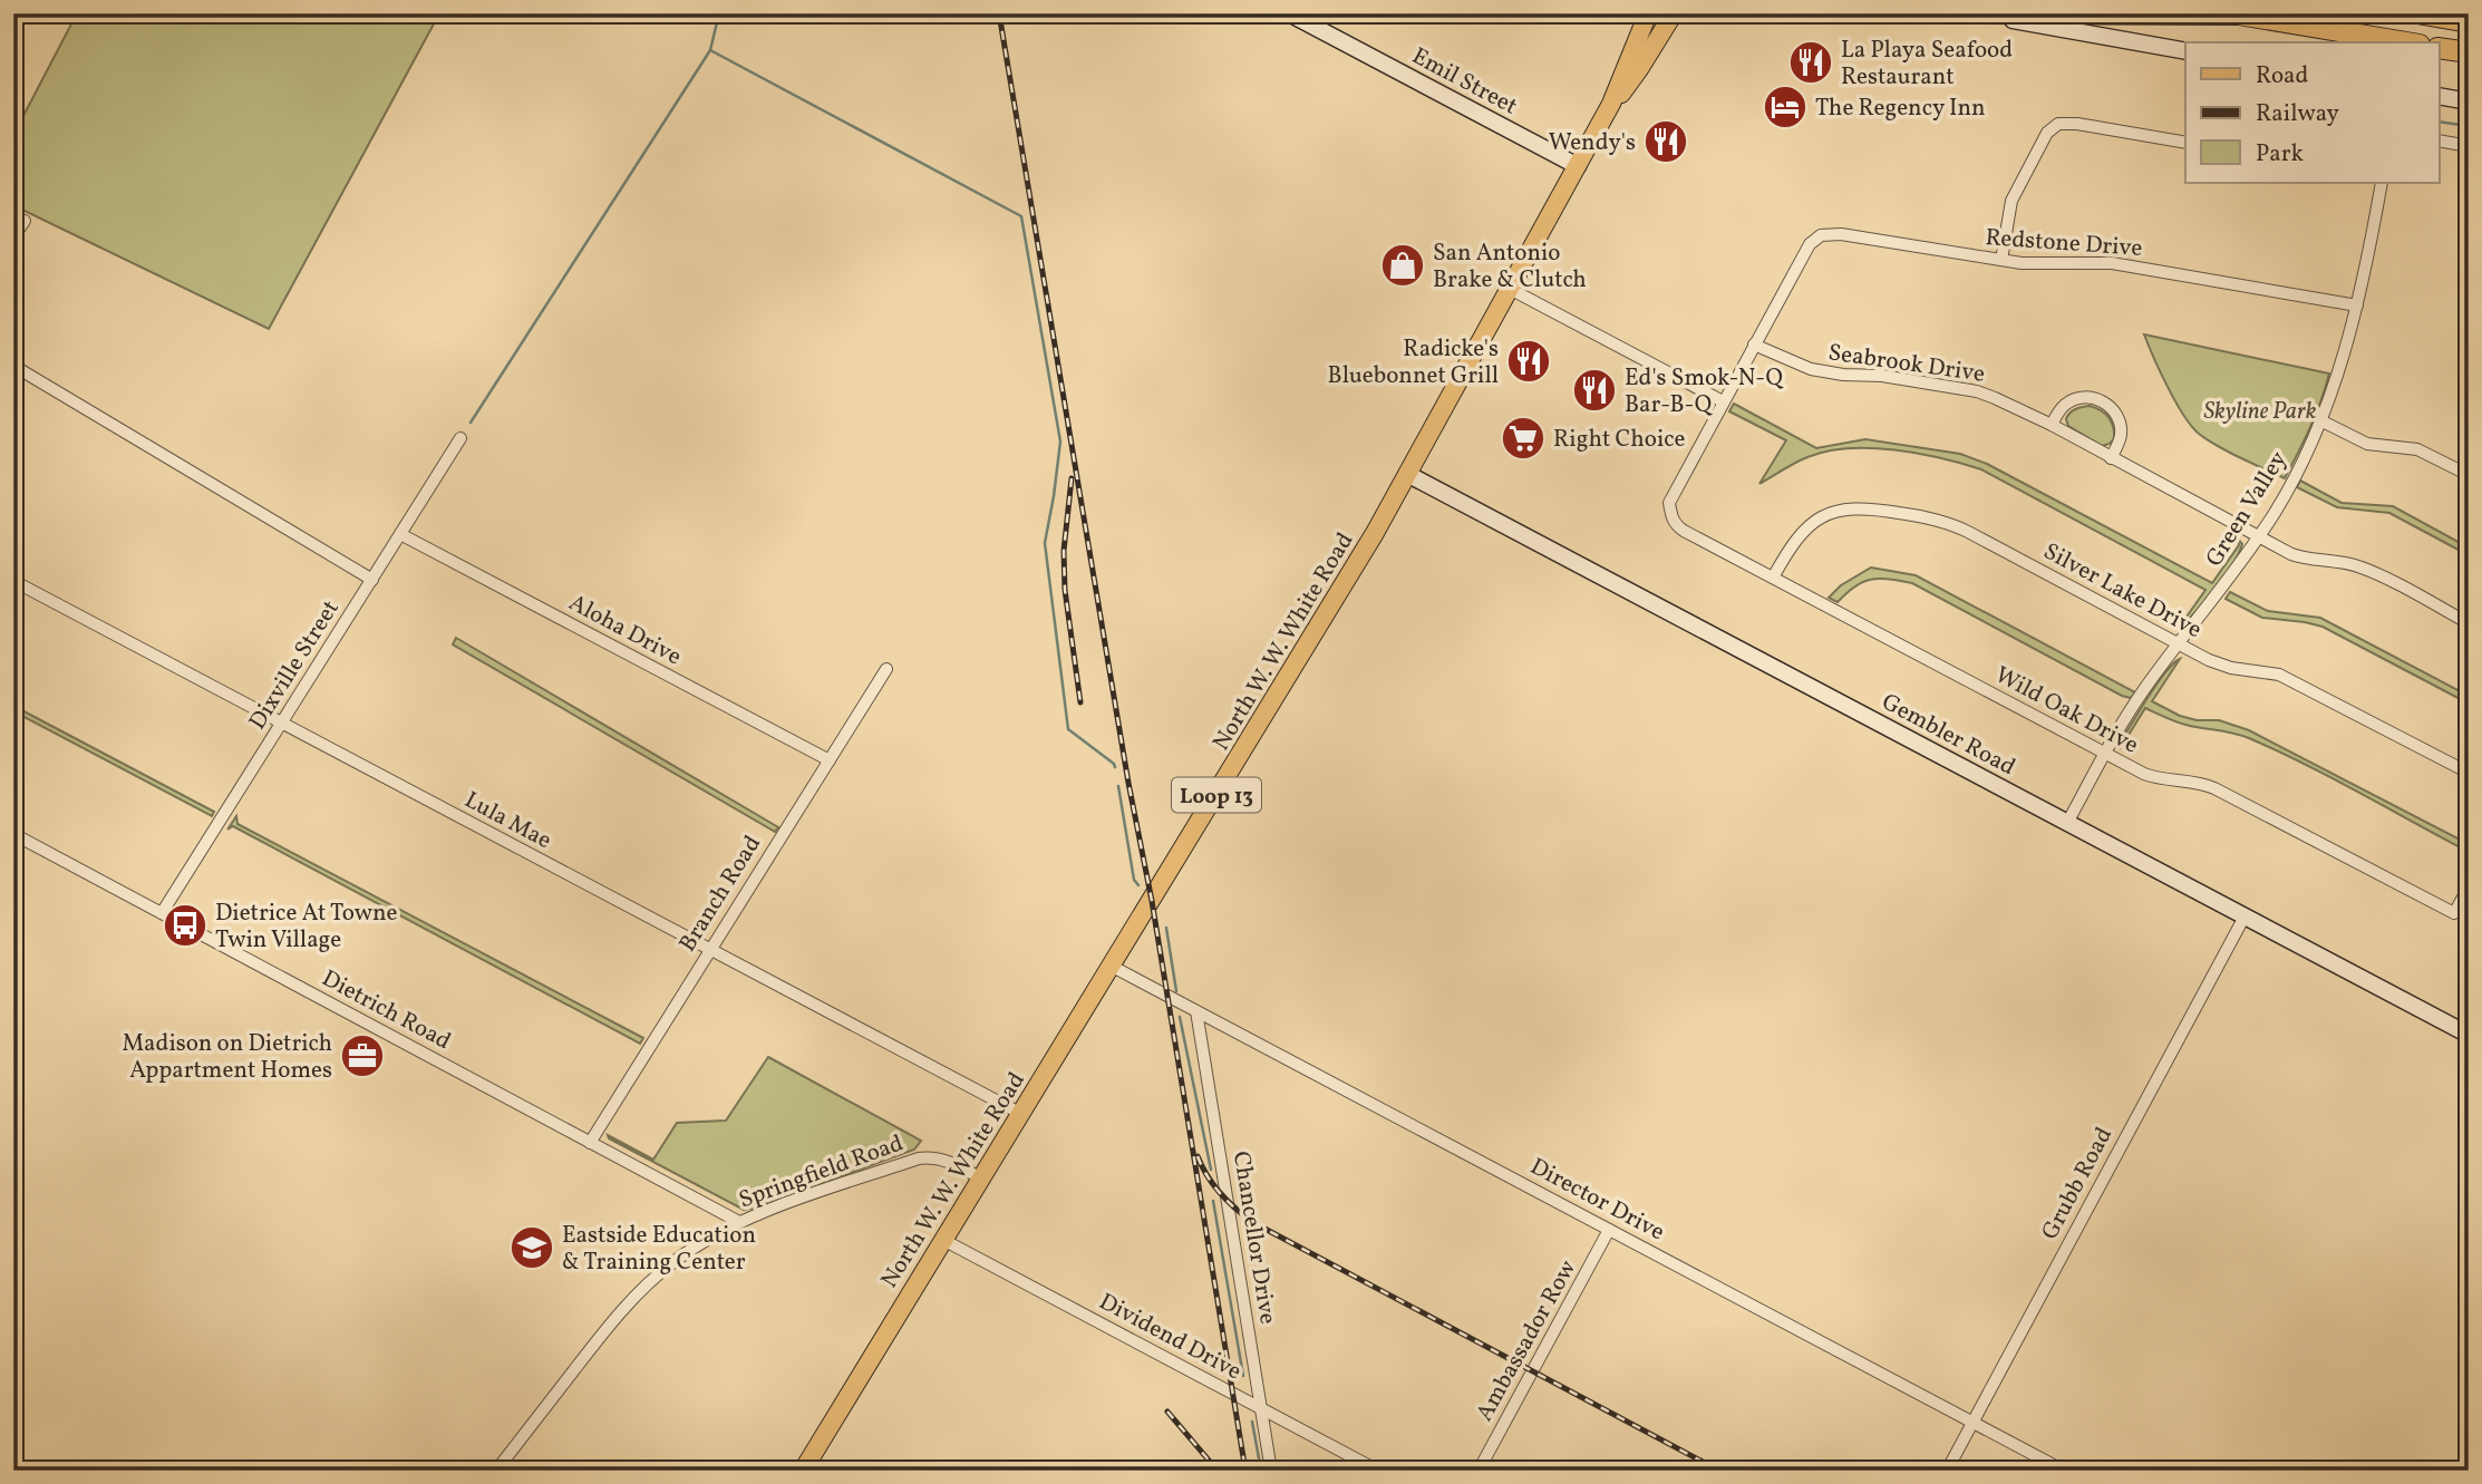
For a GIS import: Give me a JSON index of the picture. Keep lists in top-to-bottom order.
{
  "streets": {
    "main road": [
      "Emil Street",
      "North W. W. White Road",
      "Gembler Road",
      "Loop 13"
    ],
    "street": [
      "Redstone Drive",
      "Seabrook Drive",
      "Green Valley",
      "Silver Lake Drive",
      "Aloha Drive",
      "Dixville Street",
      "Wild Oak Drive",
      "Lula Mae",
      "Branch Road",
      "Dietrich Road",
      "Springfield Road",
      "Grubb Road",
      "Director Drive",
      "Chancellor Drive",
      "Dividend Drive",
      "Ambassador Row"
    ]
  },
  "crossings": [
    ["Emil Street", "North W. W. White Road"],
    ["Redstone Drive", "Seabrook Drive"],
    ["Redstone Drive", "Green Valley"],
    ["Seabrook Drive", "Green Valley"],
    ["Green Valley", "Silver Lake Drive"],
    ["Green Valley", "Wild Oak Drive"],
    ["Green Valley", "Gembler Road"],
    ["Silver Lake Drive", "Wild Oak Drive"],
    ["Aloha Drive", "Dixville Street"],
    ["Aloha Drive", "Branch Road"],
    ["North W. W. White Road", "Gembler Road"],
    ["North W. W. White Road", "Lula Mae"],
    ["North W. W. White Road", "Springfield Road"],
    ["North W. W. White Road", "Director Drive"],
    ["North W. W. White Road", "Dividend Drive"],
    ["Dixville Street", "Lula Mae"],
    ["Dixville Street", "Dietrich Road"],
    ["Gembler Road", "Grubb Road"],
    ["Lula Mae", "Branch Road"],
    ["Branch Road", "Dietrich Road"],
    ["Dietrich Road", "Springfield Road"],
    ["Grubb Road", "Director Drive"],
    ["Director Drive", "Chancellor Drive"],
    ["Director Drive", "Ambassador Row"],
    ["Chancellor Drive", "Dividend Drive"]
  ],
  "parks": ["Skyline Park"],
  "places": {
    "restaurant": [
      "La Playa Seafood Restaurant",
      "Wendy's",
      "Radicke's Bluebonnet Grill",
      "Ed's Smok-N-Q Bar-B-Q"
    ],
    "hotel": ["The Regency Inn"],
    "shop": ["San Antonio Brake & Clutch"],
    "supermarket": ["Right Choice"],
    "bus stop": ["Dietrice At Towne Twin Village"],
    "office": ["Madison on Dietrich Appartment Homes"],
    "school or university": ["Eastside Education & Training Center"]
  },
  "legend": ["Road", "Railway", "Park"]
}
